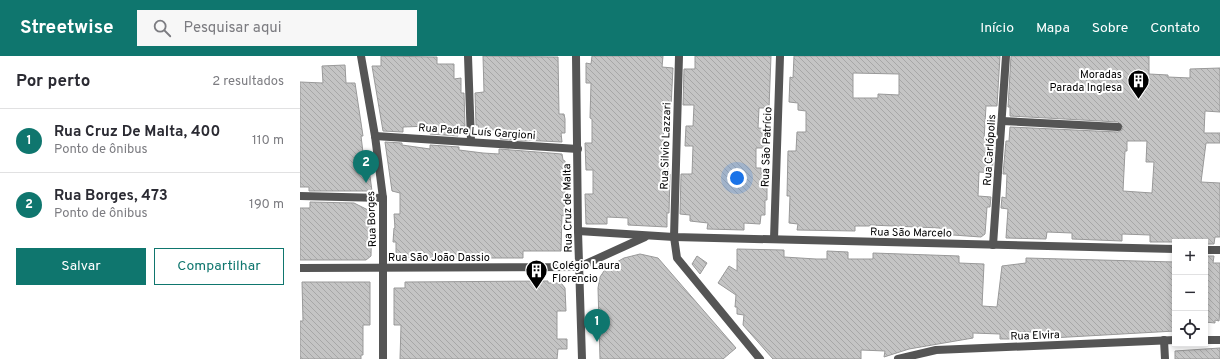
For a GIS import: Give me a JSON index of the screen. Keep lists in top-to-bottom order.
{
  "streets": {
    "street": [
      "Rua Padre Luís Gargioni",
      "Rua Silvio Lazzari",
      "Rua São Patrício",
      "Rua Carlópolis",
      "Rua Cruz de Malta",
      "Rua Borges",
      "Rua São Marcelo",
      "Rua São João Dassio",
      "Rua Elvira"
    ]
  },
  "crossings": [
    ["Rua Padre Luís Gargioni", "Rua Cruz de Malta"],
    ["Rua Padre Luís Gargioni", "Rua Borges"],
    ["Rua Silvio Lazzari", "Rua São Marcelo"],
    ["Rua São Patrício", "Rua São Marcelo"],
    ["Rua Carlópolis", "Rua São Marcelo"],
    ["Rua Cruz de Malta", "Rua São Marcelo"],
    ["Rua Cruz de Malta", "Rua São João Dassio"],
    ["Rua Borges", "Rua São João Dassio"],
    ["Rua São Marcelo", "Rua São João Dassio"]
  ],
  "places": {
    "building": ["Moradas Parada Inglesa", "Colégio Laura Florencio"]
  },
  "page": {
    "header": "Streetwise",
    "search": "Pesquisar aqui",
    "nav": [
      "Início",
      "Mapa",
      "Sobre",
      "Contato"
    ],
    "heading": ["Por perto", "2 resultados"],
    "list": [
      {
        "mark": "1",
        "name": "Rua Cruz De Malta, 400",
        "note": "Ponto de ônibus",
        "value": "110 m"
      },
      {
        "mark": "2",
        "name": "Rua Borges, 473",
        "note": "Ponto de ônibus",
        "value": "190 m"
      }
    ],
    "pins": ["2", "1"],
    "buttons": ["Salvar", "Compartilhar"],
    "map_buttons": ["+", "−"]
  }
}
